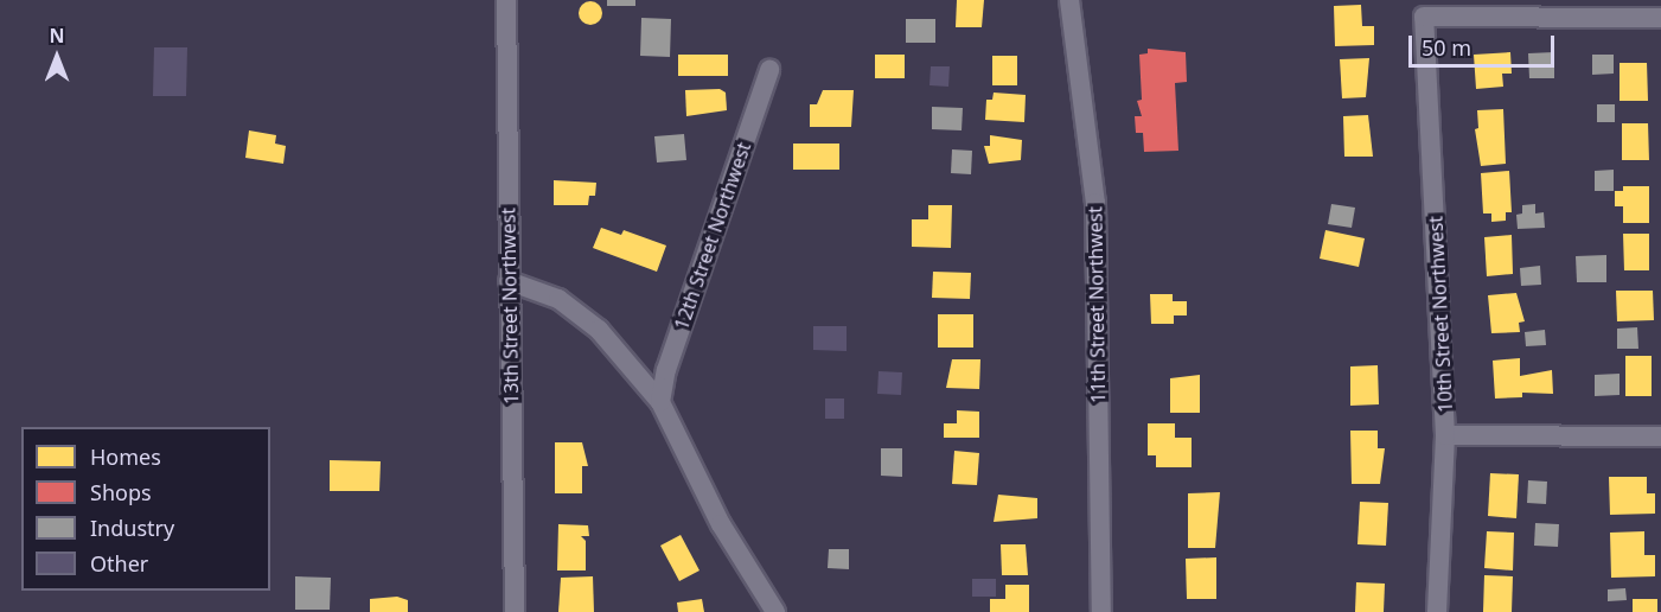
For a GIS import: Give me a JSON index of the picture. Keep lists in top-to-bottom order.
{
  "streets": {
    "street": [
      "12th Street Northwest",
      "11th Street Northwest",
      "13th Street Northwest",
      "10th Street Northwest"
    ]
  },
  "legend": [
    "Homes",
    "Shops",
    "Industry",
    "Other"
  ],
  "scale_bar": "50 m",
  "north": "top"
}
